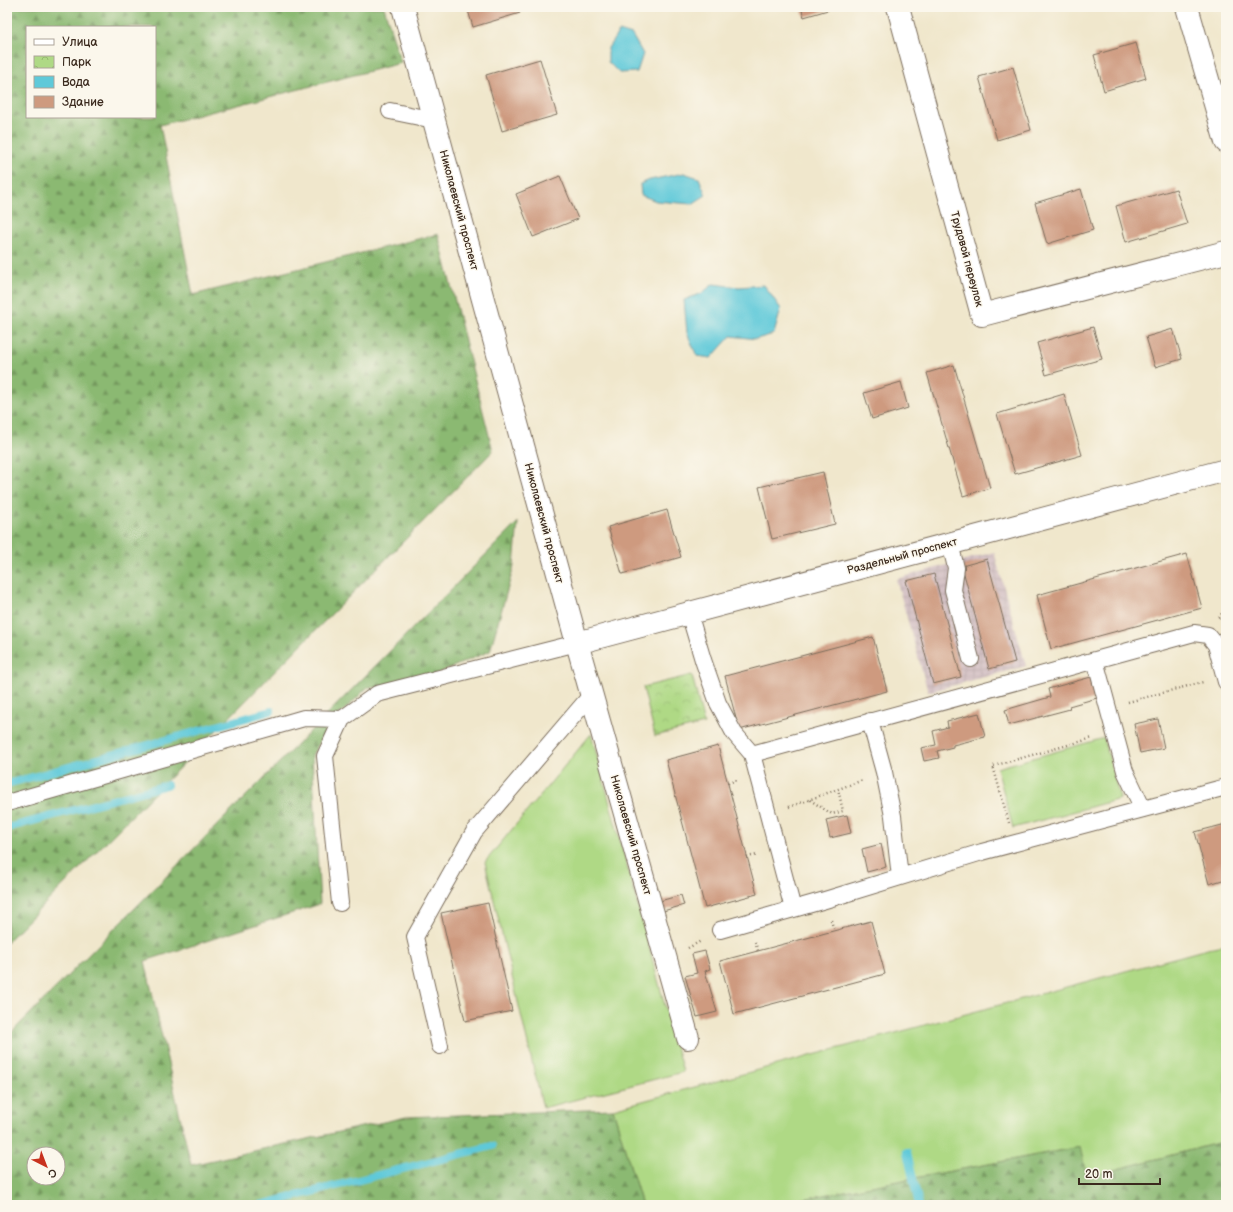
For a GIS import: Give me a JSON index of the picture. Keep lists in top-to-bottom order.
{
  "streets": {
    "street": ["Николаевский проспект", "Трудовой переулок", "Раздельный проспект"]
  },
  "crossings": [
    ["Николаевский проспект", "Раздельный проспект"]
  ],
  "legend": [
    "Улица",
    "Парк",
    "Вода",
    "Здание"
  ],
  "scale_bar": "20 m",
  "north": "bottom right"
}
